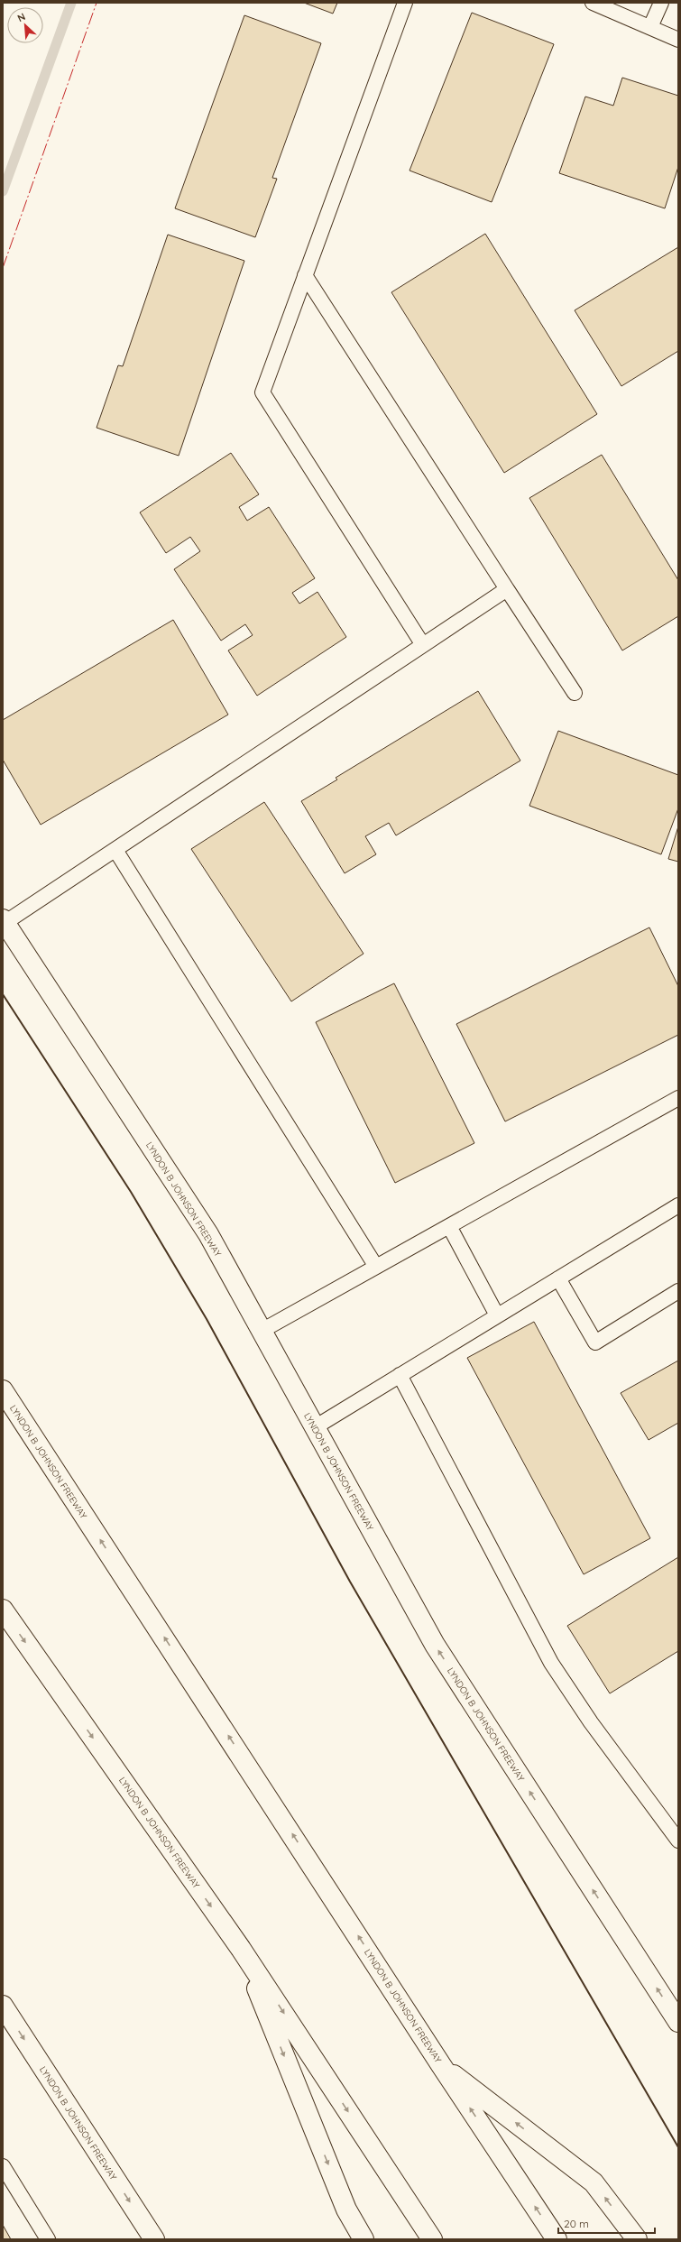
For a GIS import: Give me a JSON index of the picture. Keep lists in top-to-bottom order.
{
  "streets": {
    "main road": ["LYNDON B JOHNSON FREEWAY"]
  },
  "scale_bar": "20 m",
  "north": "top left"
}
